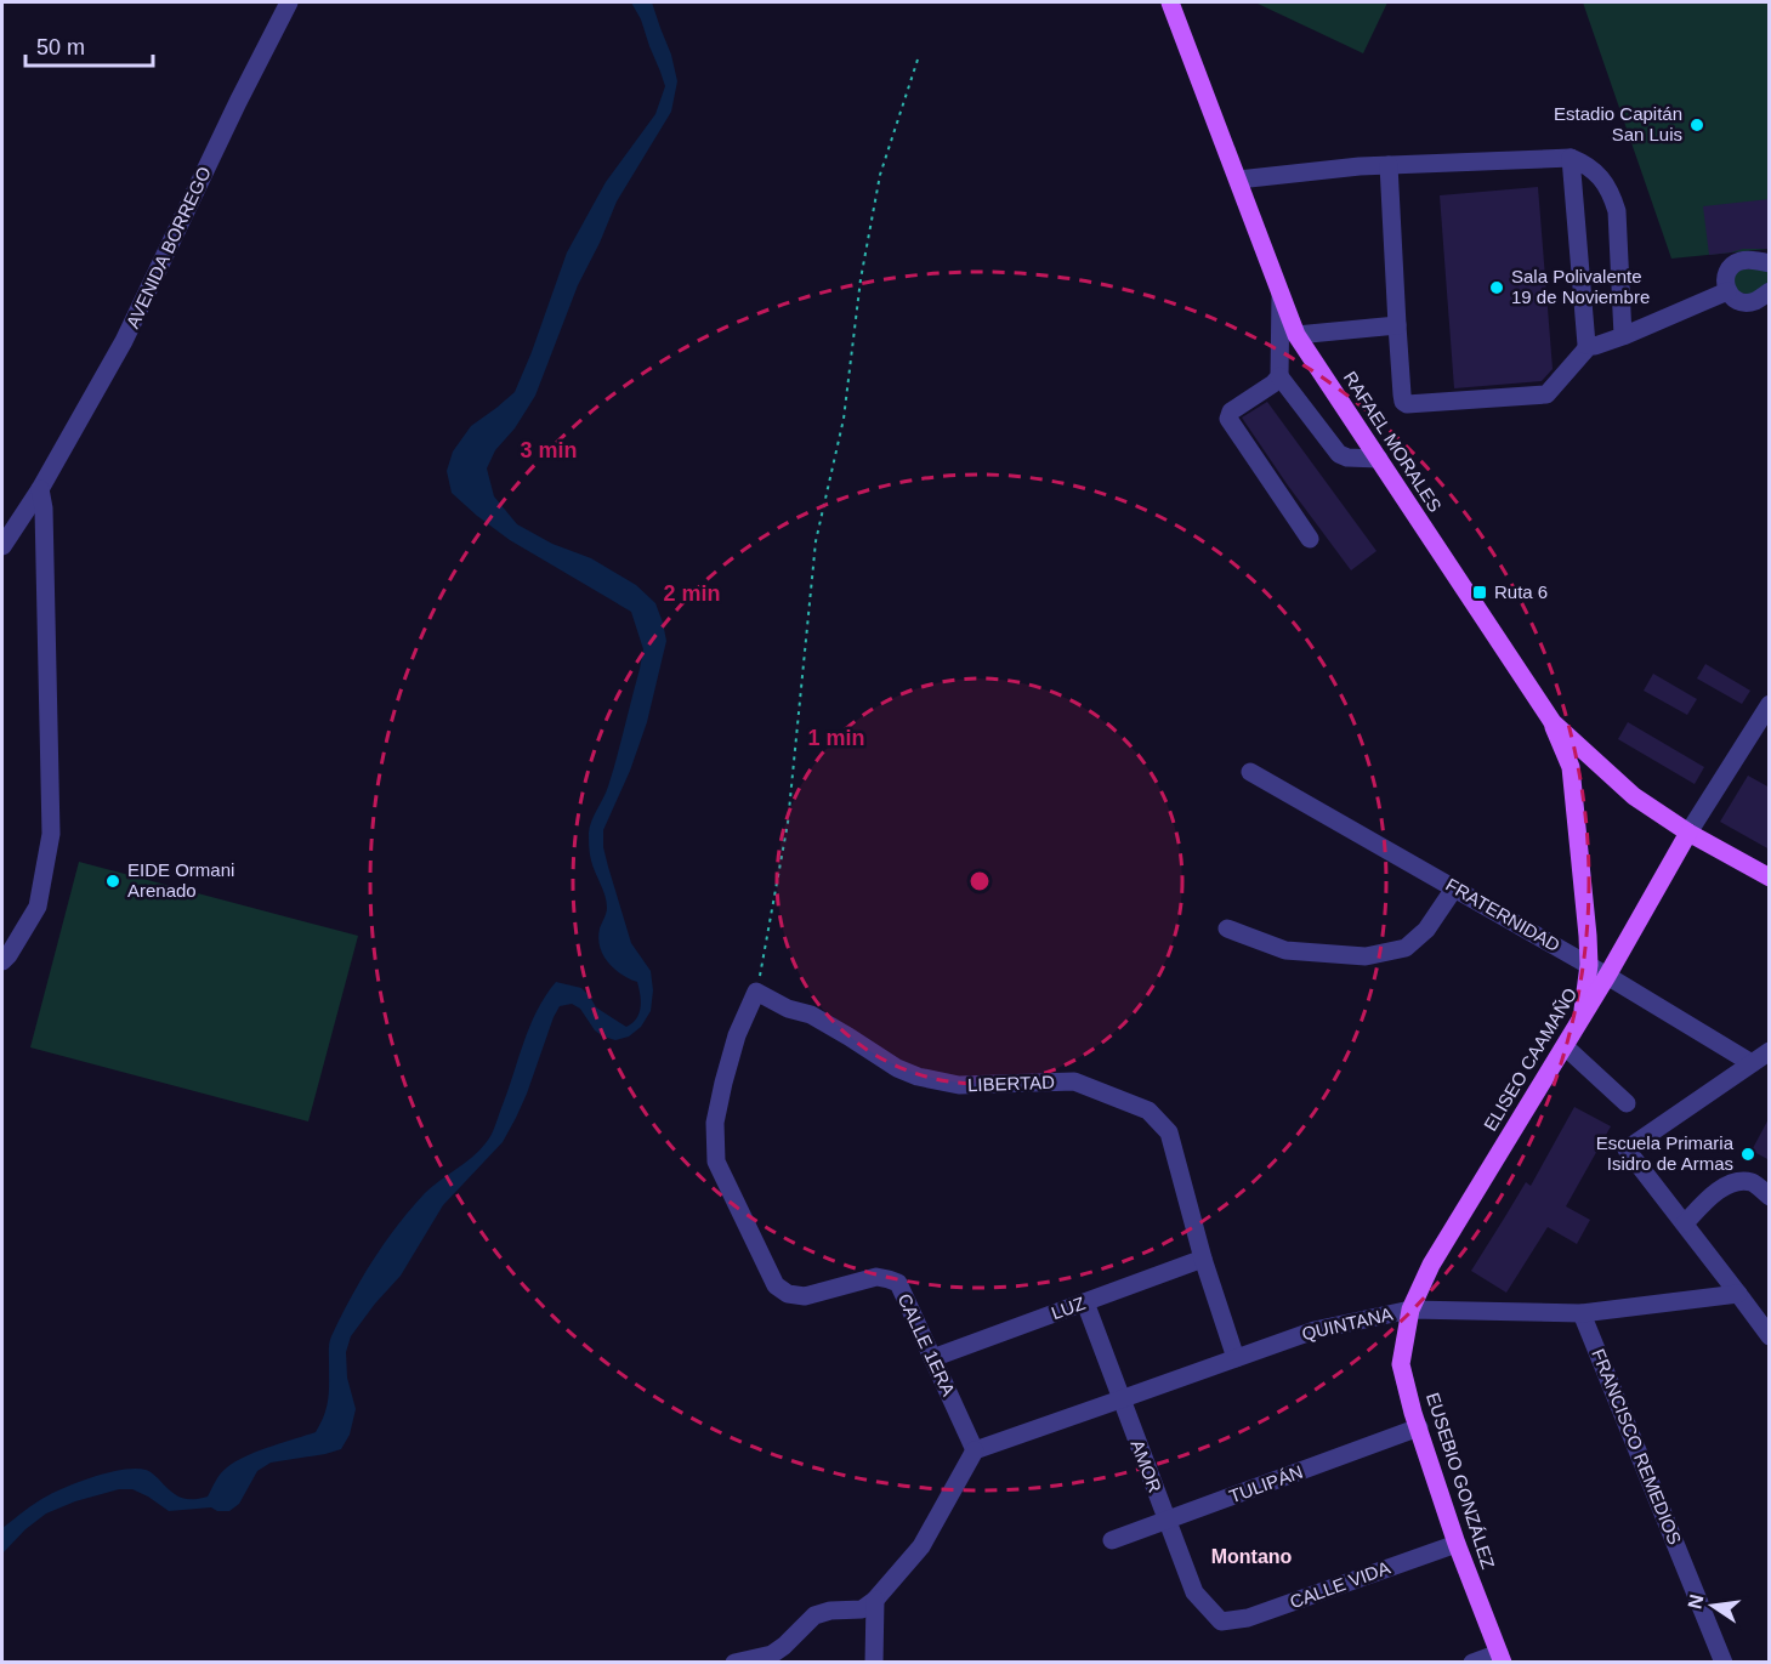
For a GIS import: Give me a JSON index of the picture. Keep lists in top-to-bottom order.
{
  "streets": {
    "main road": ["RAFAEL MORALES", "ELISEO CAAMAÑO", "EUSEBIO GONZÁLEZ"],
    "street": [
      "AVENIDA BORREGO",
      "FRATERNIDAD",
      "LIBERTAD",
      "LUZ",
      "QUINTANA",
      "CALLE 1ERA",
      "FRANCISCO REMEDIOS",
      "AMOR",
      "TULIPÁN",
      "CALLE VIDA"
    ]
  },
  "crossings": [
    ["RAFAEL MORALES", "ELISEO CAAMAÑO"],
    ["FRATERNIDAD", "ELISEO CAAMAÑO"],
    ["ELISEO CAAMAÑO", "QUINTANA"],
    ["ELISEO CAAMAÑO", "EUSEBIO GONZÁLEZ"],
    ["LIBERTAD", "LUZ"],
    ["LIBERTAD", "QUINTANA"],
    ["LIBERTAD", "CALLE 1ERA"],
    ["LUZ", "CALLE 1ERA"],
    ["LUZ", "AMOR"],
    ["QUINTANA", "CALLE 1ERA"],
    ["QUINTANA", "FRANCISCO REMEDIOS"],
    ["QUINTANA", "AMOR"],
    ["QUINTANA", "EUSEBIO GONZÁLEZ"],
    ["AMOR", "TULIPÁN"],
    ["AMOR", "CALLE VIDA"],
    ["EUSEBIO GONZÁLEZ", "TULIPÁN"],
    ["EUSEBIO GONZÁLEZ", "CALLE VIDA"]
  ],
  "districts": ["Montano"],
  "places": {
    "other": [
      "Estadio Capitán San Luis",
      "Sala Polivalente 19 de Noviembre",
      "EIDE Ormani Arenado",
      "Escuela Primaria Isidro de Armas"
    ],
    "transit": ["Ruta 6"]
  },
  "scale_bar": "50 m",
  "north": "left",
  "rings": ["3 min", "2 min", "1 min"]
}
